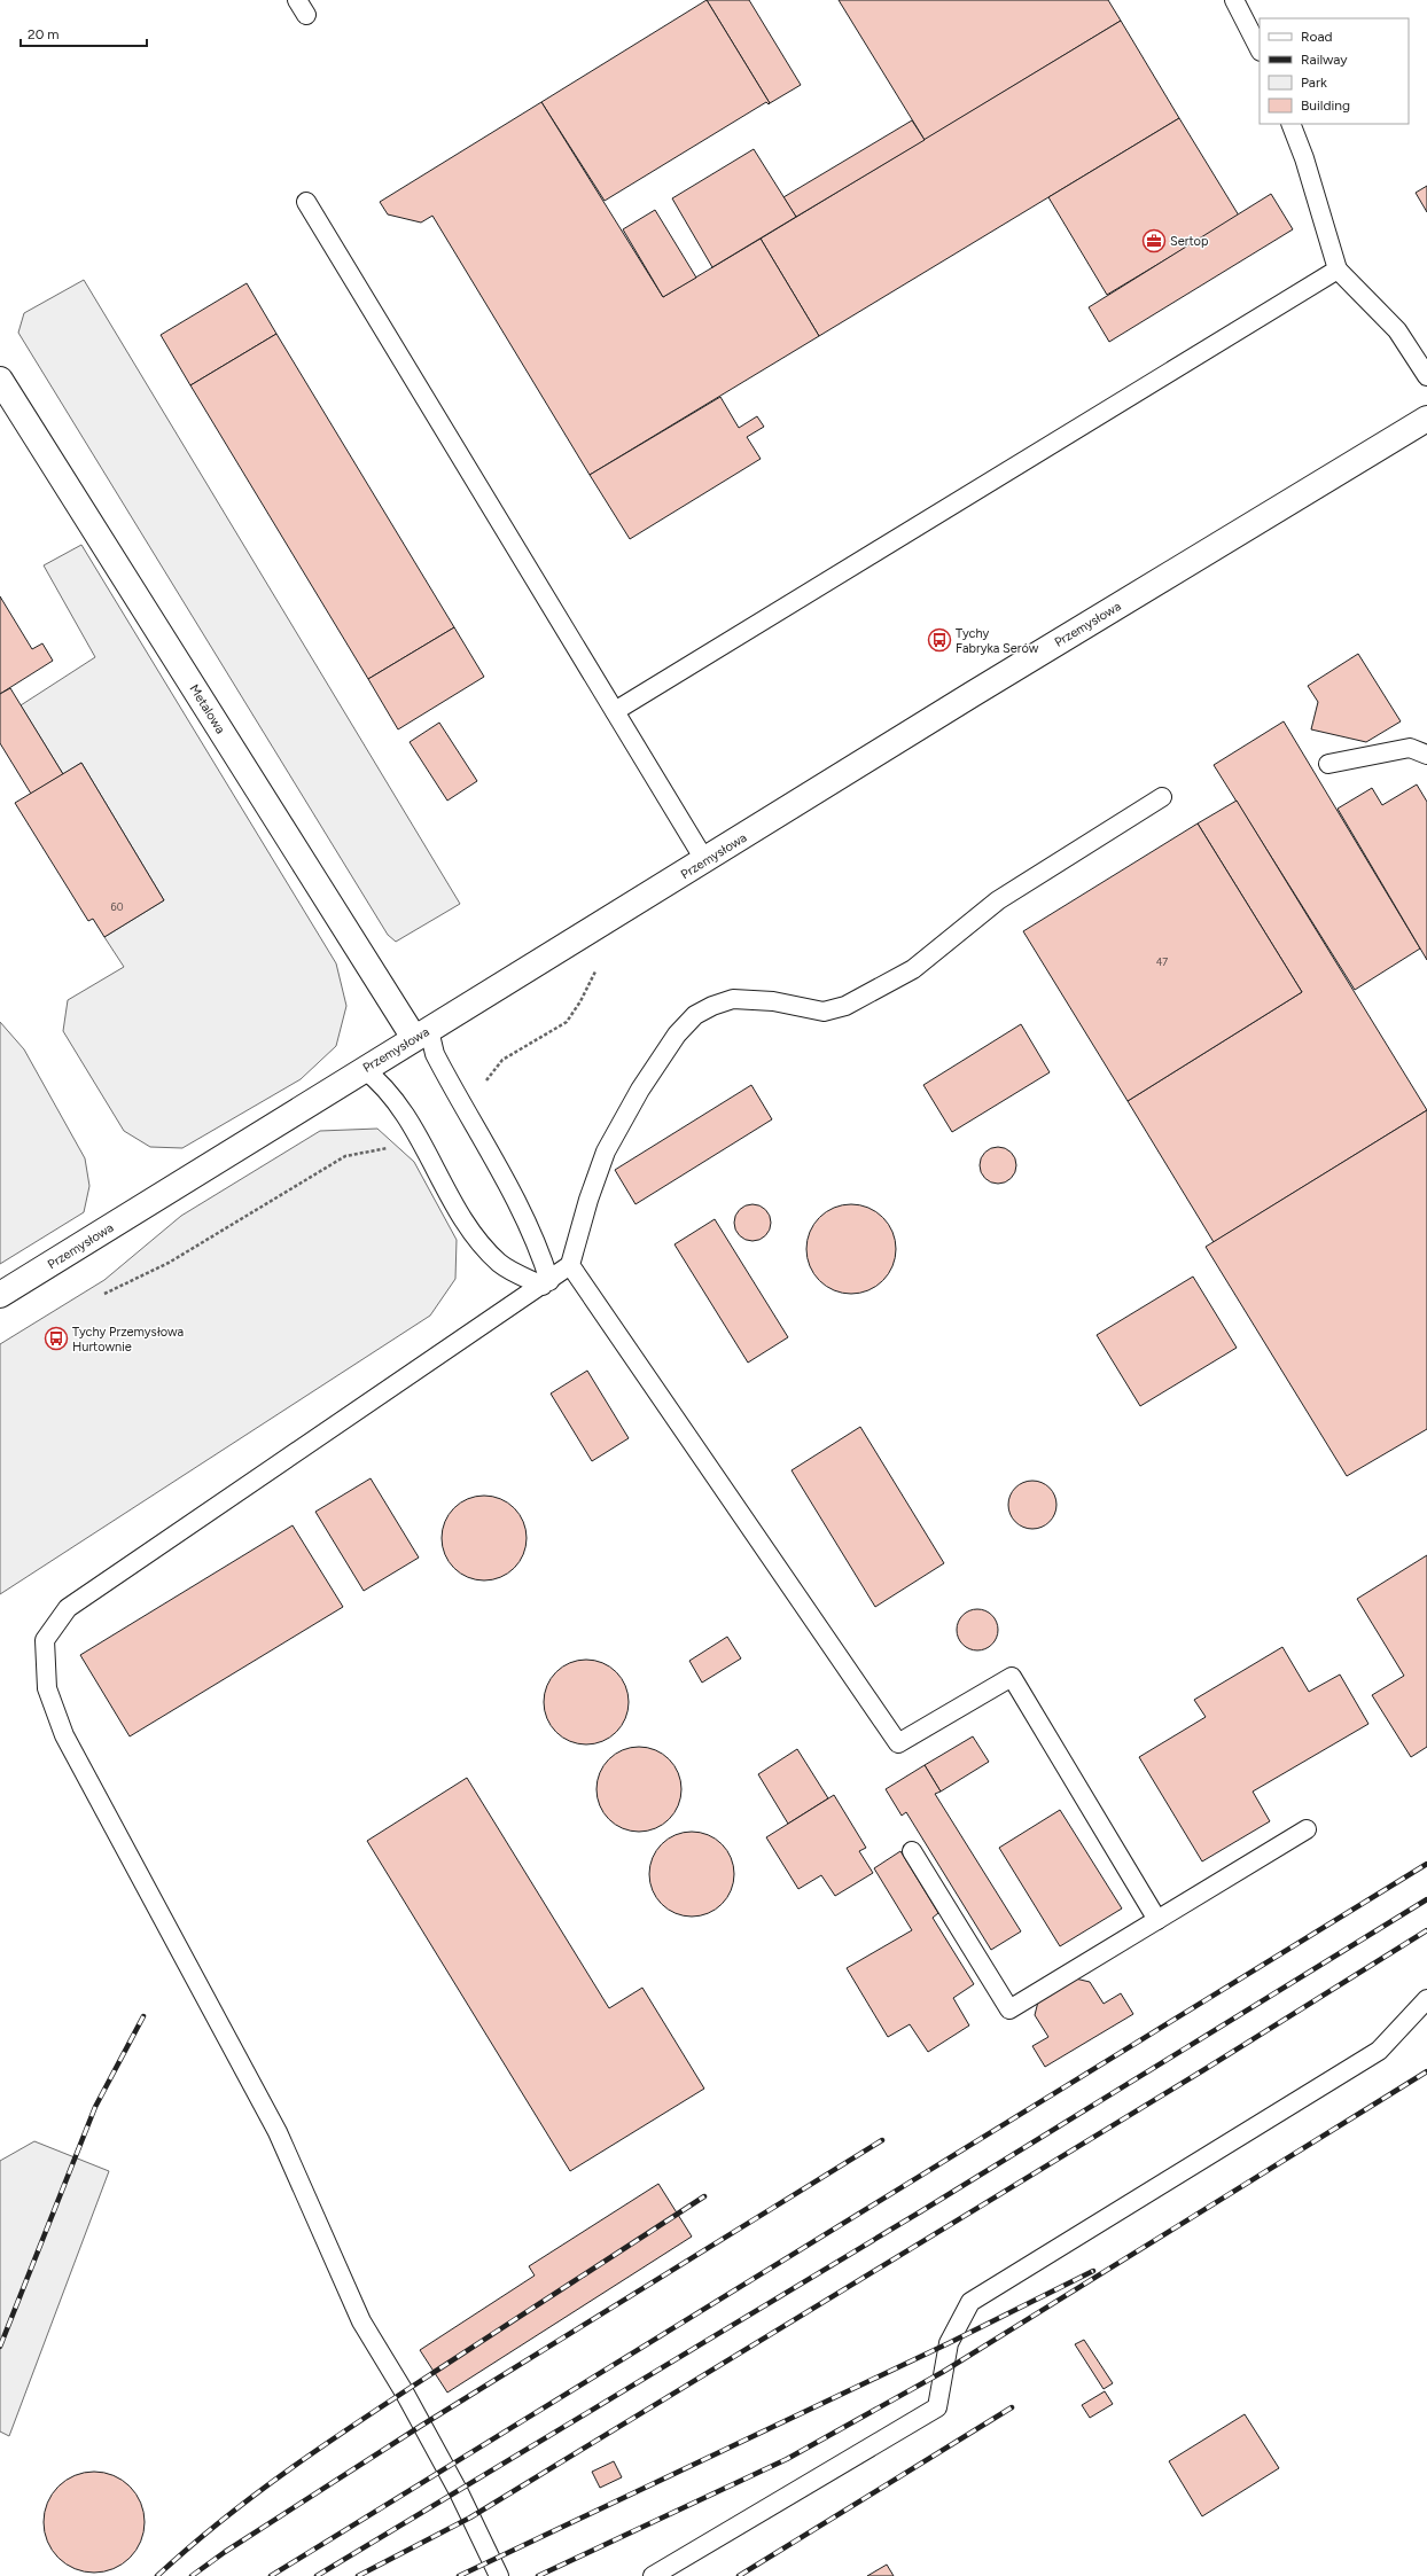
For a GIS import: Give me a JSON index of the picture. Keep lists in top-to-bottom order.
{
  "streets": {
    "street": ["Przemysłowa", "Metalowa"]
  },
  "crossings": [
    ["Przemysłowa", "Metalowa"]
  ],
  "places": {
    "office": ["Sertop"],
    "bus stop": ["Tychy Fabryka Serów", "Tychy Przemysłowa Hurtownie"]
  },
  "house_numbers": ["60", "47"],
  "legend": [
    "Road",
    "Railway",
    "Park",
    "Building"
  ],
  "scale_bar": "20 m"
}
